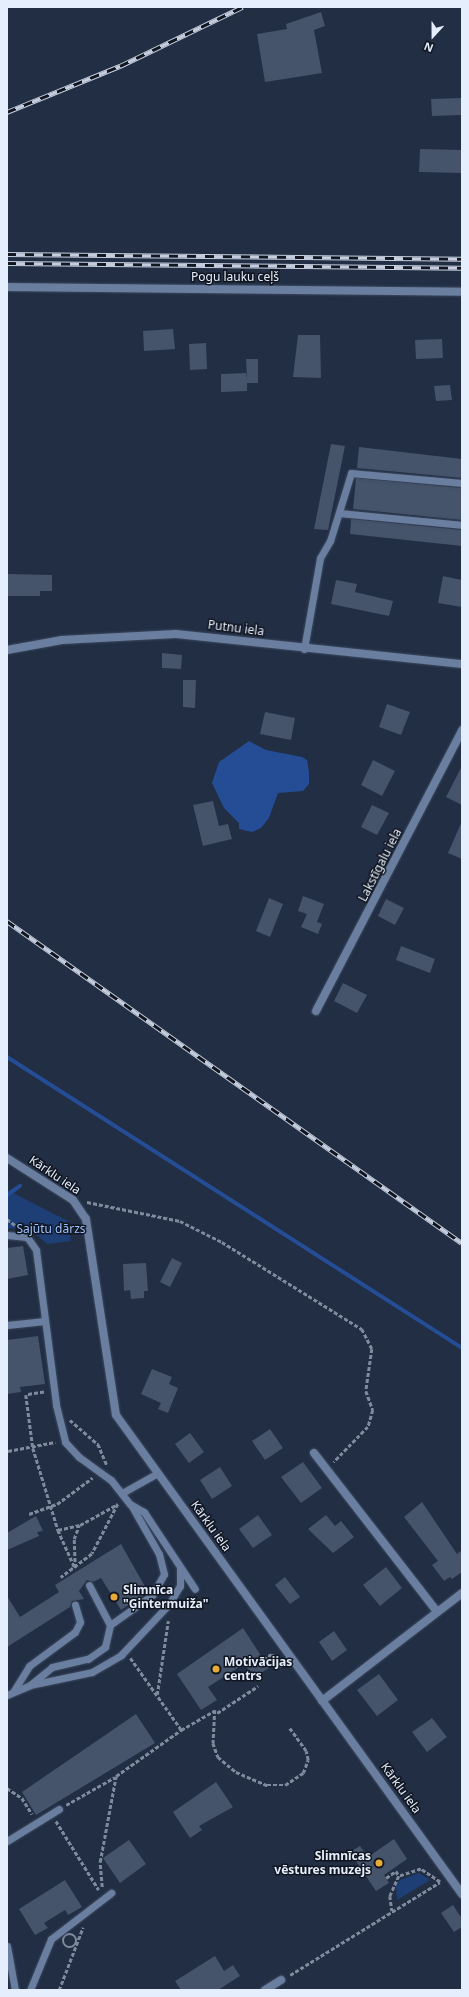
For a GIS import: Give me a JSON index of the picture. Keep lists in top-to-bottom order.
{
  "streets": {
    "street": [
      "Pogu lauku ceļš",
      "Putnu iela",
      "Lakstīgalu iela",
      "Kārklu iela"
    ]
  },
  "parks": ["Sajūtu dārzs"],
  "places": ["Slimnīca \"Ģintermuiža\"", "Motivācijas centrs", "Slimnīcas vēstures muzejs"],
  "north": "bottom"
}
